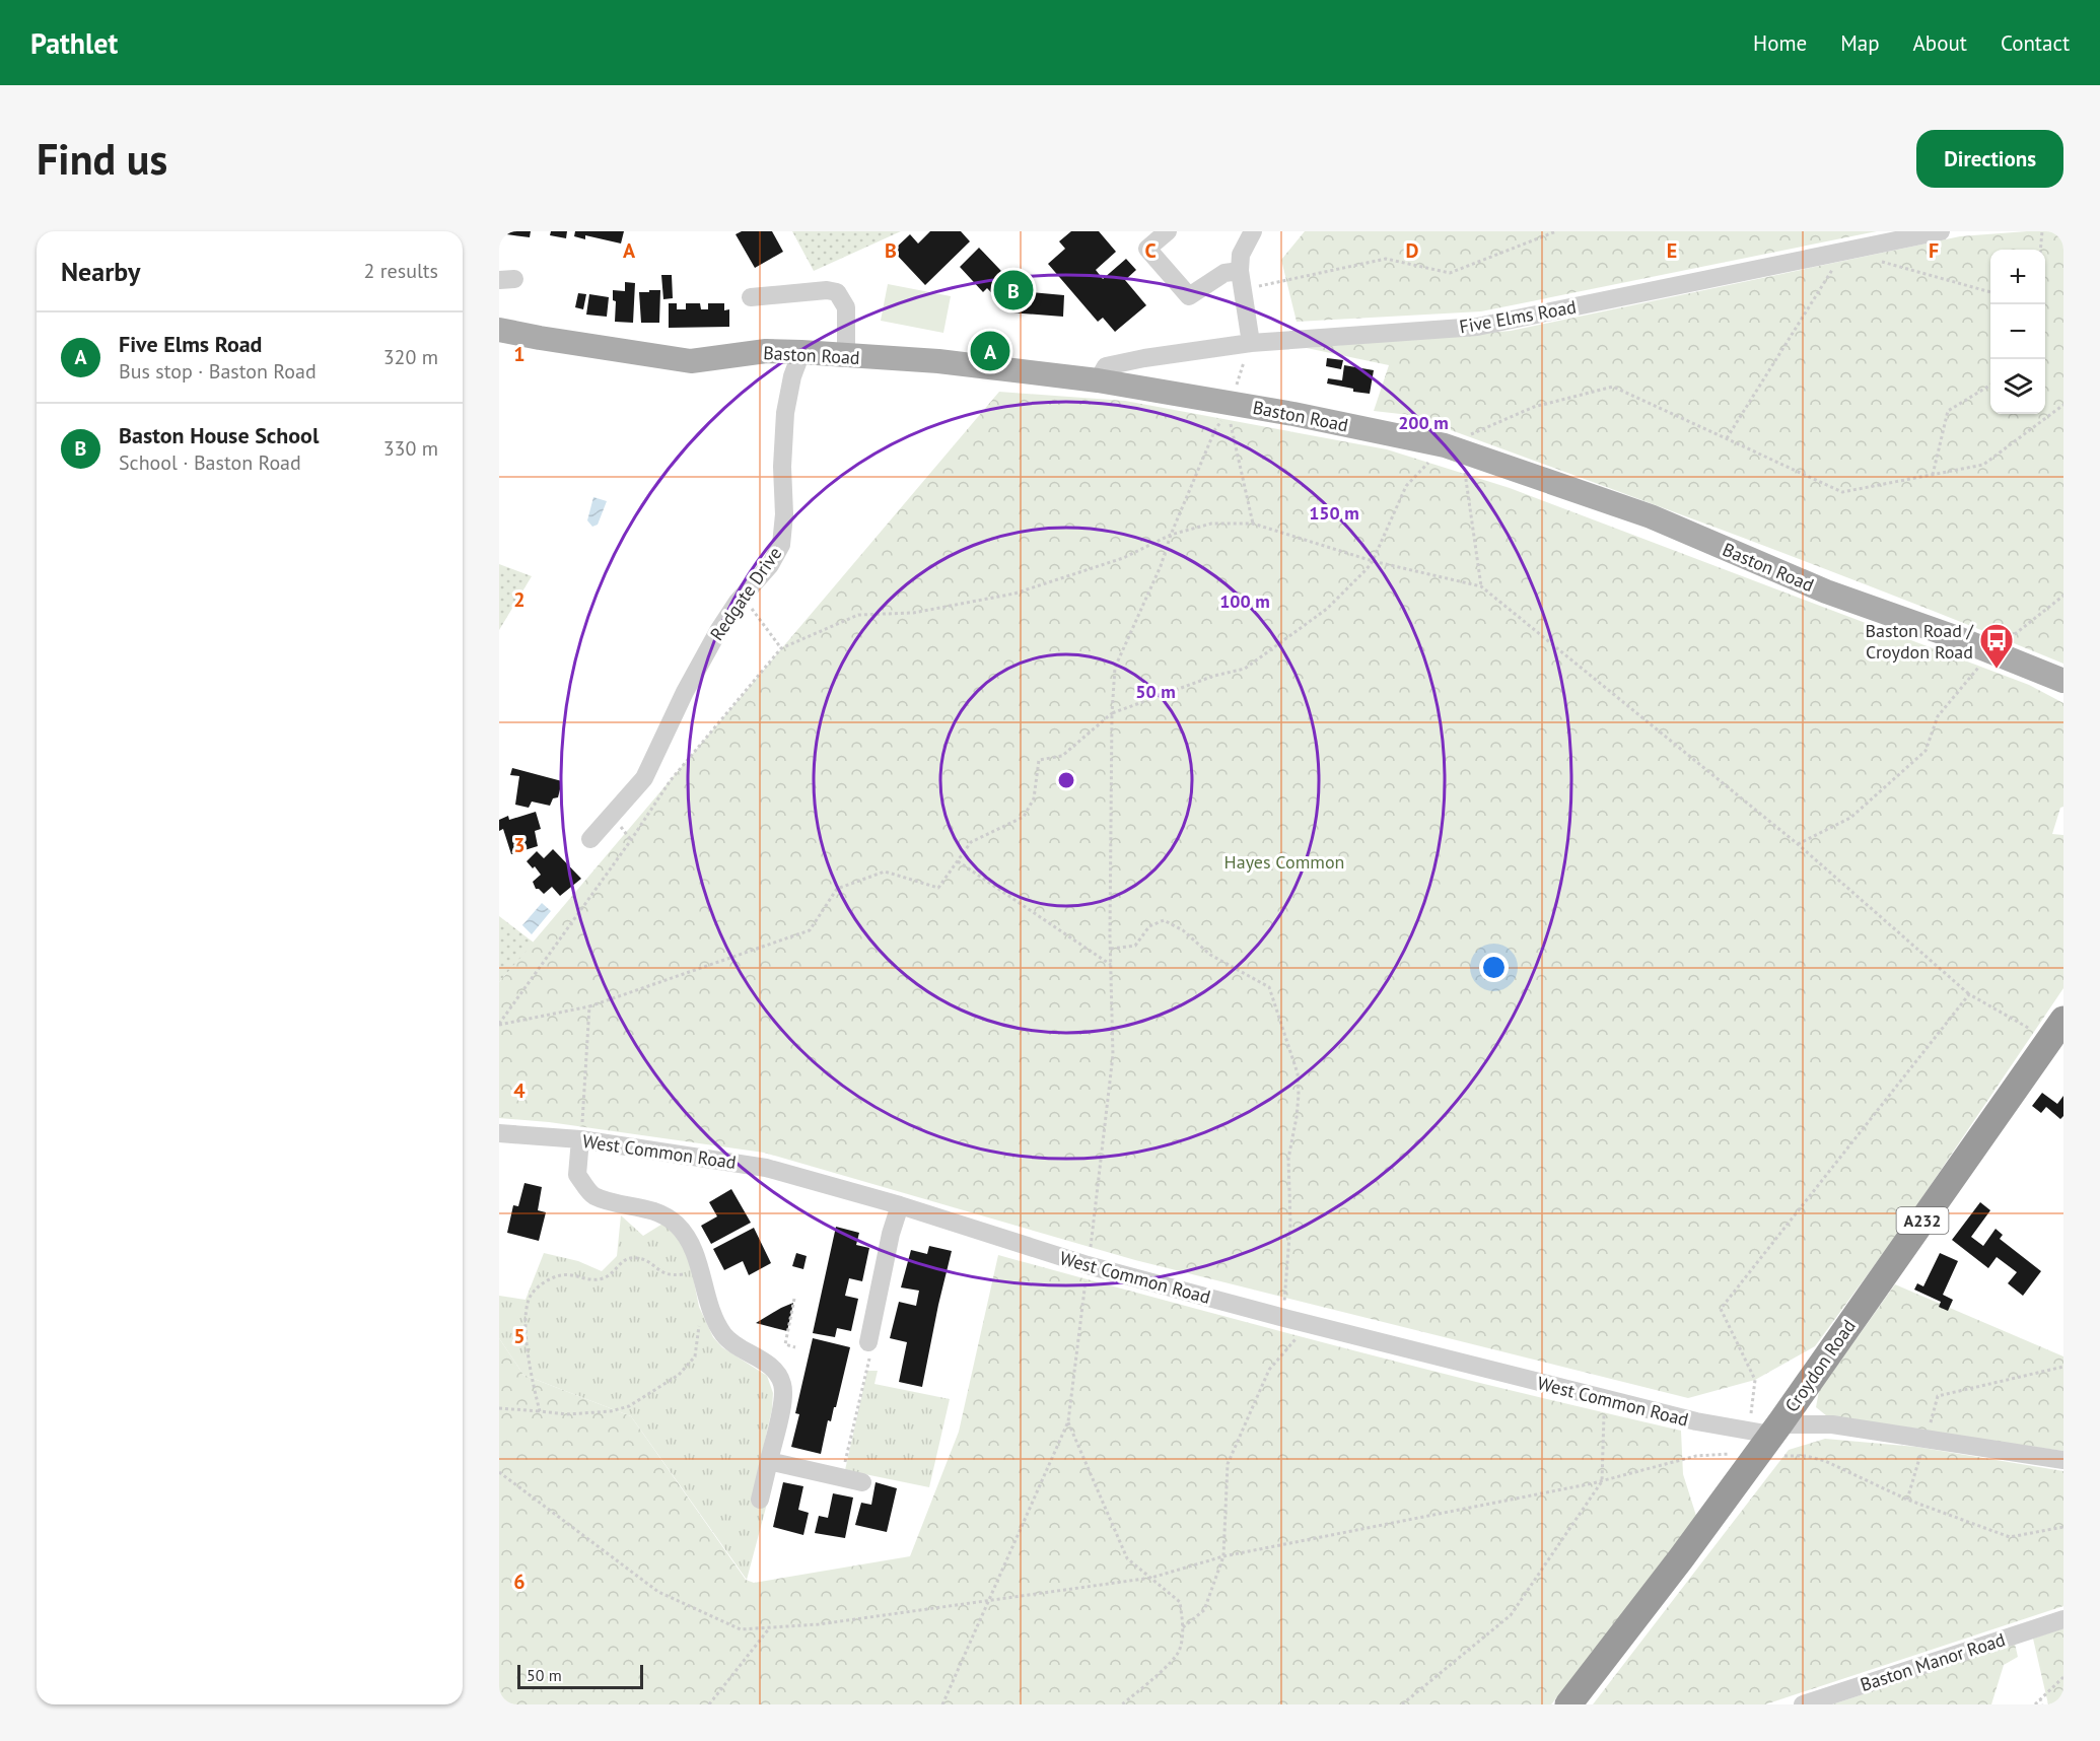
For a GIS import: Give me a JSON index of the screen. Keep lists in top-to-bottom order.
{
  "streets": {
    "highway": ["A232", "Croydon Road"],
    "main road": ["Baston Road"],
    "street": [
      "Five Elms Road",
      "Redgate Drive",
      "West Common Road",
      "Baston Manor Road"
    ]
  },
  "crossings": [
    ["Five Elms Road", "Baston Road"],
    ["Baston Road", "Redgate Drive"],
    ["West Common Road", "Croydon Road"]
  ],
  "parks": ["Hayes Common"],
  "places": {
    "bus stop": ["Baston Road / Croydon Road"]
  },
  "scale_bar": "50 m",
  "page": {
    "header": "Pathlet",
    "nav": [
      "Home",
      "Map",
      "About",
      "Contact"
    ],
    "buttons": "Directions",
    "title": "Find us",
    "heading": ["Nearby", "2 results"],
    "map_buttons": ["+", "−"],
    "pins": ["B", "A"],
    "list": [
      {
        "mark": "A",
        "name": "Five Elms Road",
        "note": "Bus stop · Baston Road",
        "value": "320 m"
      },
      {
        "mark": "B",
        "name": "Baston House School",
        "note": "School · Baston Road",
        "value": "330 m"
      }
    ],
    "scale": "50 m"
  },
  "grid": {
    "columns": [
      "A",
      "B",
      "C",
      "D",
      "E",
      "F"
    ],
    "rows": [
      "1",
      "2",
      "3",
      "4",
      "5",
      "6"
    ]
  },
  "rings": [
    "200 m",
    "150 m",
    "100 m",
    "50 m"
  ]
}
